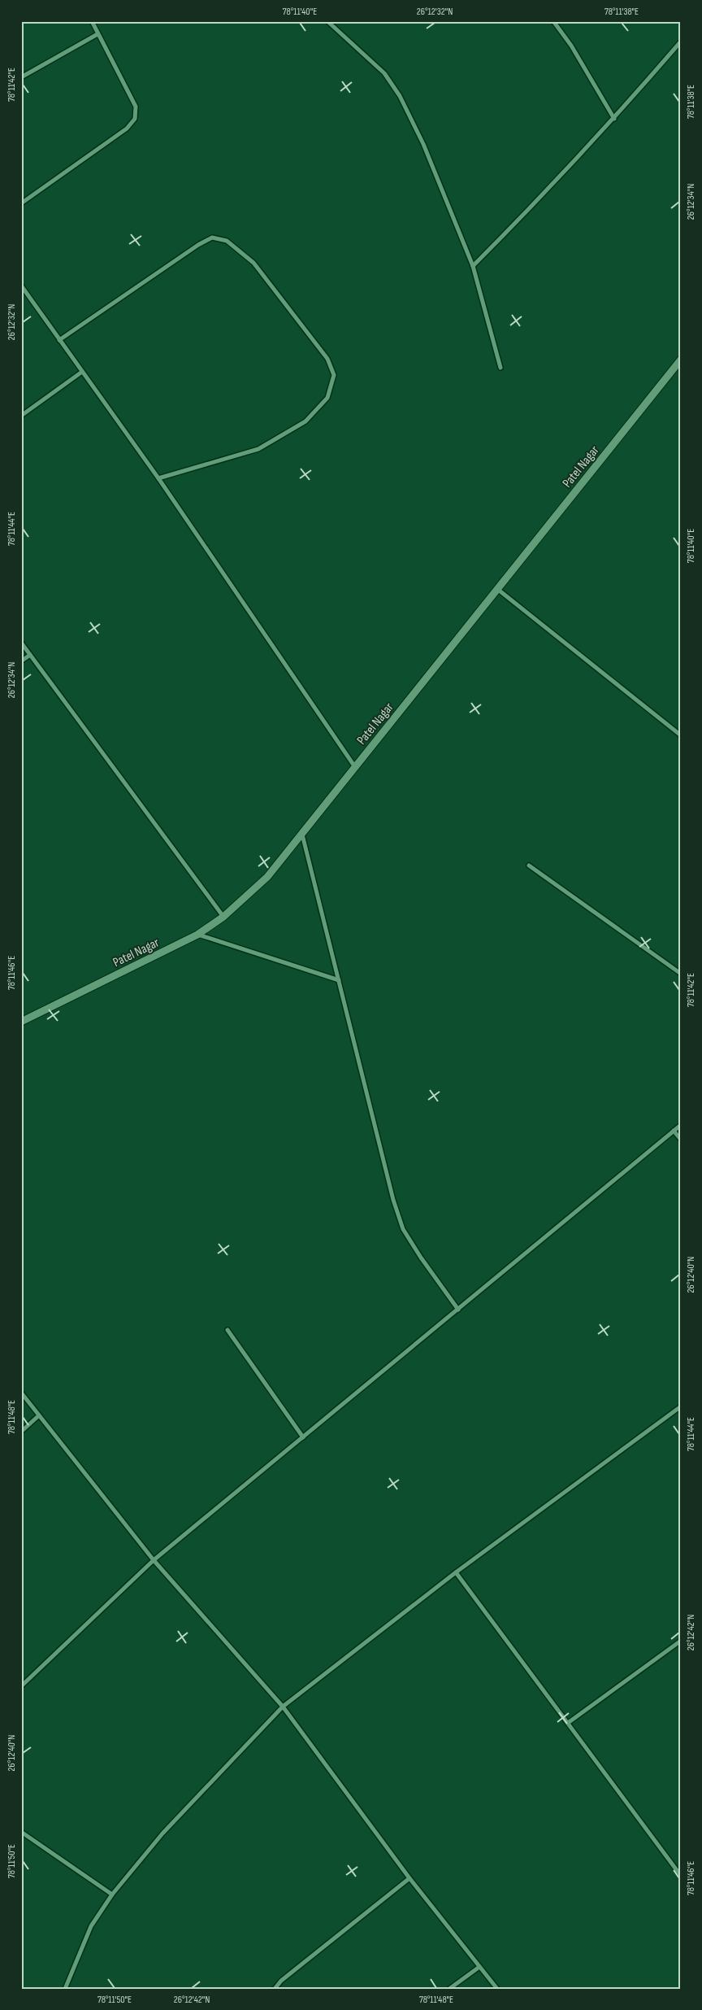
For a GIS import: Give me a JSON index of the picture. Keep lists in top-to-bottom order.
{
  "streets": {
    "street": ["Patel Nagar"]
  },
  "coordinates": [
    "78°11'40\"E",
    "26°12'32\"N",
    "78°11'38\"E",
    "78°11'42\"E",
    "26°12'34\"N",
    "78°11'44\"E",
    "78°11'46\"E",
    "26°12'40\"N",
    "78°11'48\"E",
    "26°12'42\"N",
    "78°11'50\"E"
  ]
}
